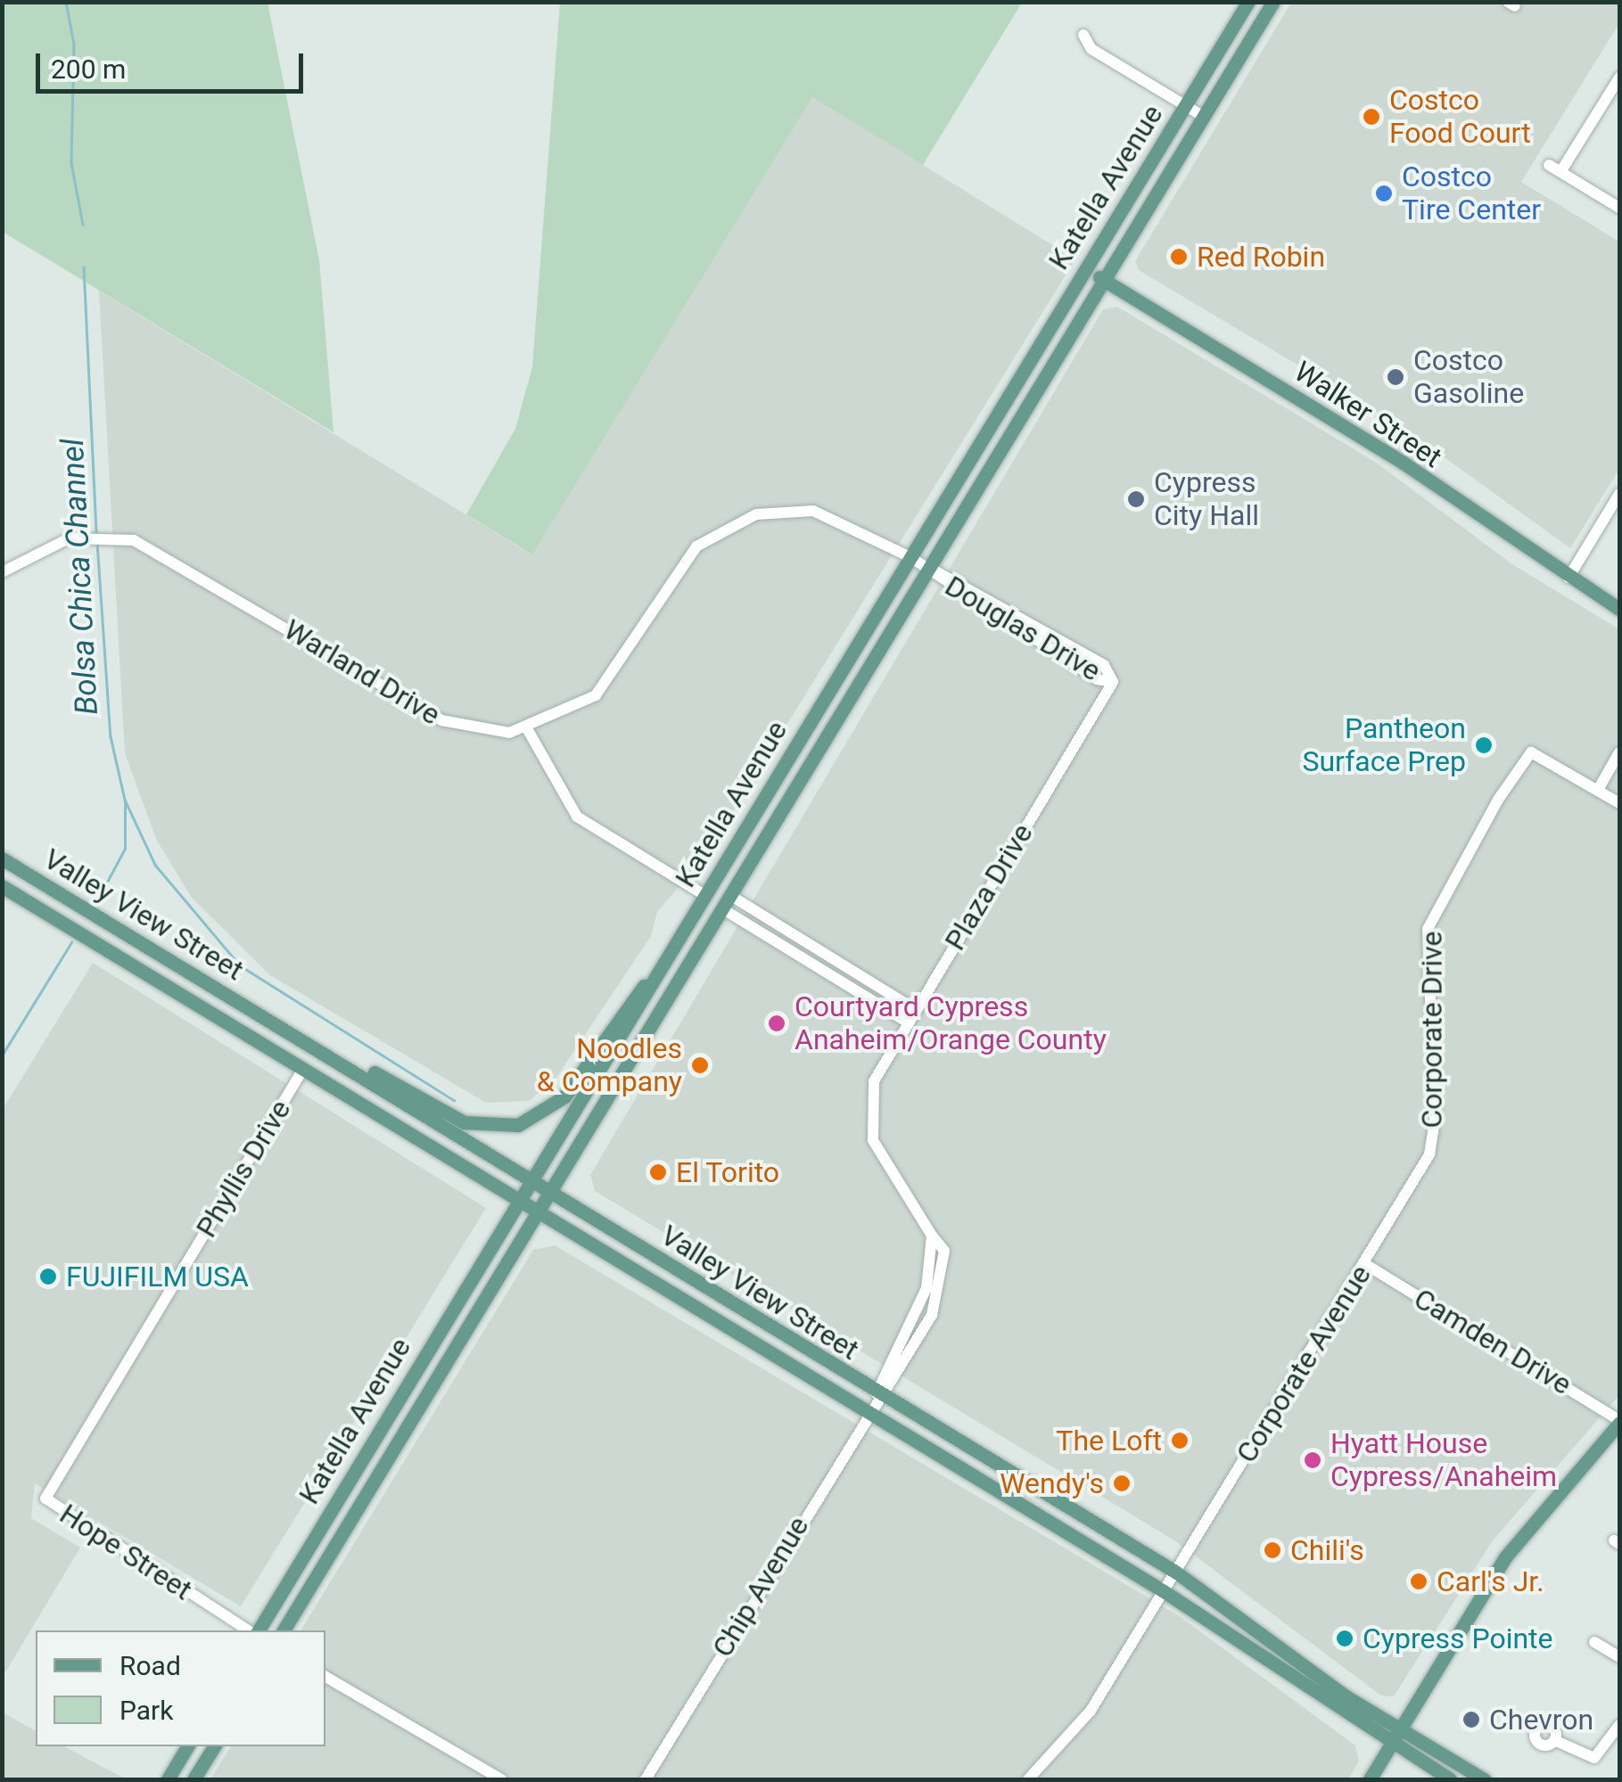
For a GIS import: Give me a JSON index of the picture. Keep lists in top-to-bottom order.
{
  "streets": {
    "main road": ["Katella Avenue", "Walker Street", "Valley View Street"],
    "street": [
      "Douglas Drive",
      "Warland Drive",
      "Plaza Drive",
      "Corporate Drive",
      "Phyllis Drive",
      "Camden Drive",
      "Corporate Avenue",
      "Hope Street",
      "Chip Avenue"
    ]
  },
  "crossings": [
    ["Katella Avenue", "Walker Street"],
    ["Katella Avenue", "Douglas Drive"],
    ["Katella Avenue", "Warland Drive"],
    ["Katella Avenue", "Valley View Street"],
    ["Douglas Drive", "Warland Drive"],
    ["Douglas Drive", "Plaza Drive"],
    ["Plaza Drive", "Valley View Street"],
    ["Plaza Drive", "Chip Avenue"],
    ["Valley View Street", "Phyllis Drive"],
    ["Valley View Street", "Corporate Avenue"],
    ["Valley View Street", "Chip Avenue"],
    ["Corporate Drive", "Corporate Avenue"],
    ["Phyllis Drive", "Hope Street"],
    ["Camden Drive", "Corporate Avenue"]
  ],
  "water": ["Bolsa Chica Channel"],
  "places": [
    "Costco Food Court",
    "Costco Tire Center",
    "Red Robin",
    "Costco Gasoline",
    "Cypress City Hall",
    "Pantheon Surface Prep",
    "Courtyard Cypress Anaheim/Orange County",
    "Noodles & Company",
    "El Torito",
    "FUJIFILM USA",
    "The Loft",
    "Hyatt House Cypress/Anaheim",
    "Wendy's",
    "Chili's",
    "Carl's Jr.",
    "Cypress Pointe",
    "Chevron"
  ],
  "legend": ["Road", "Park"],
  "scale_bar": "200 m"
}
